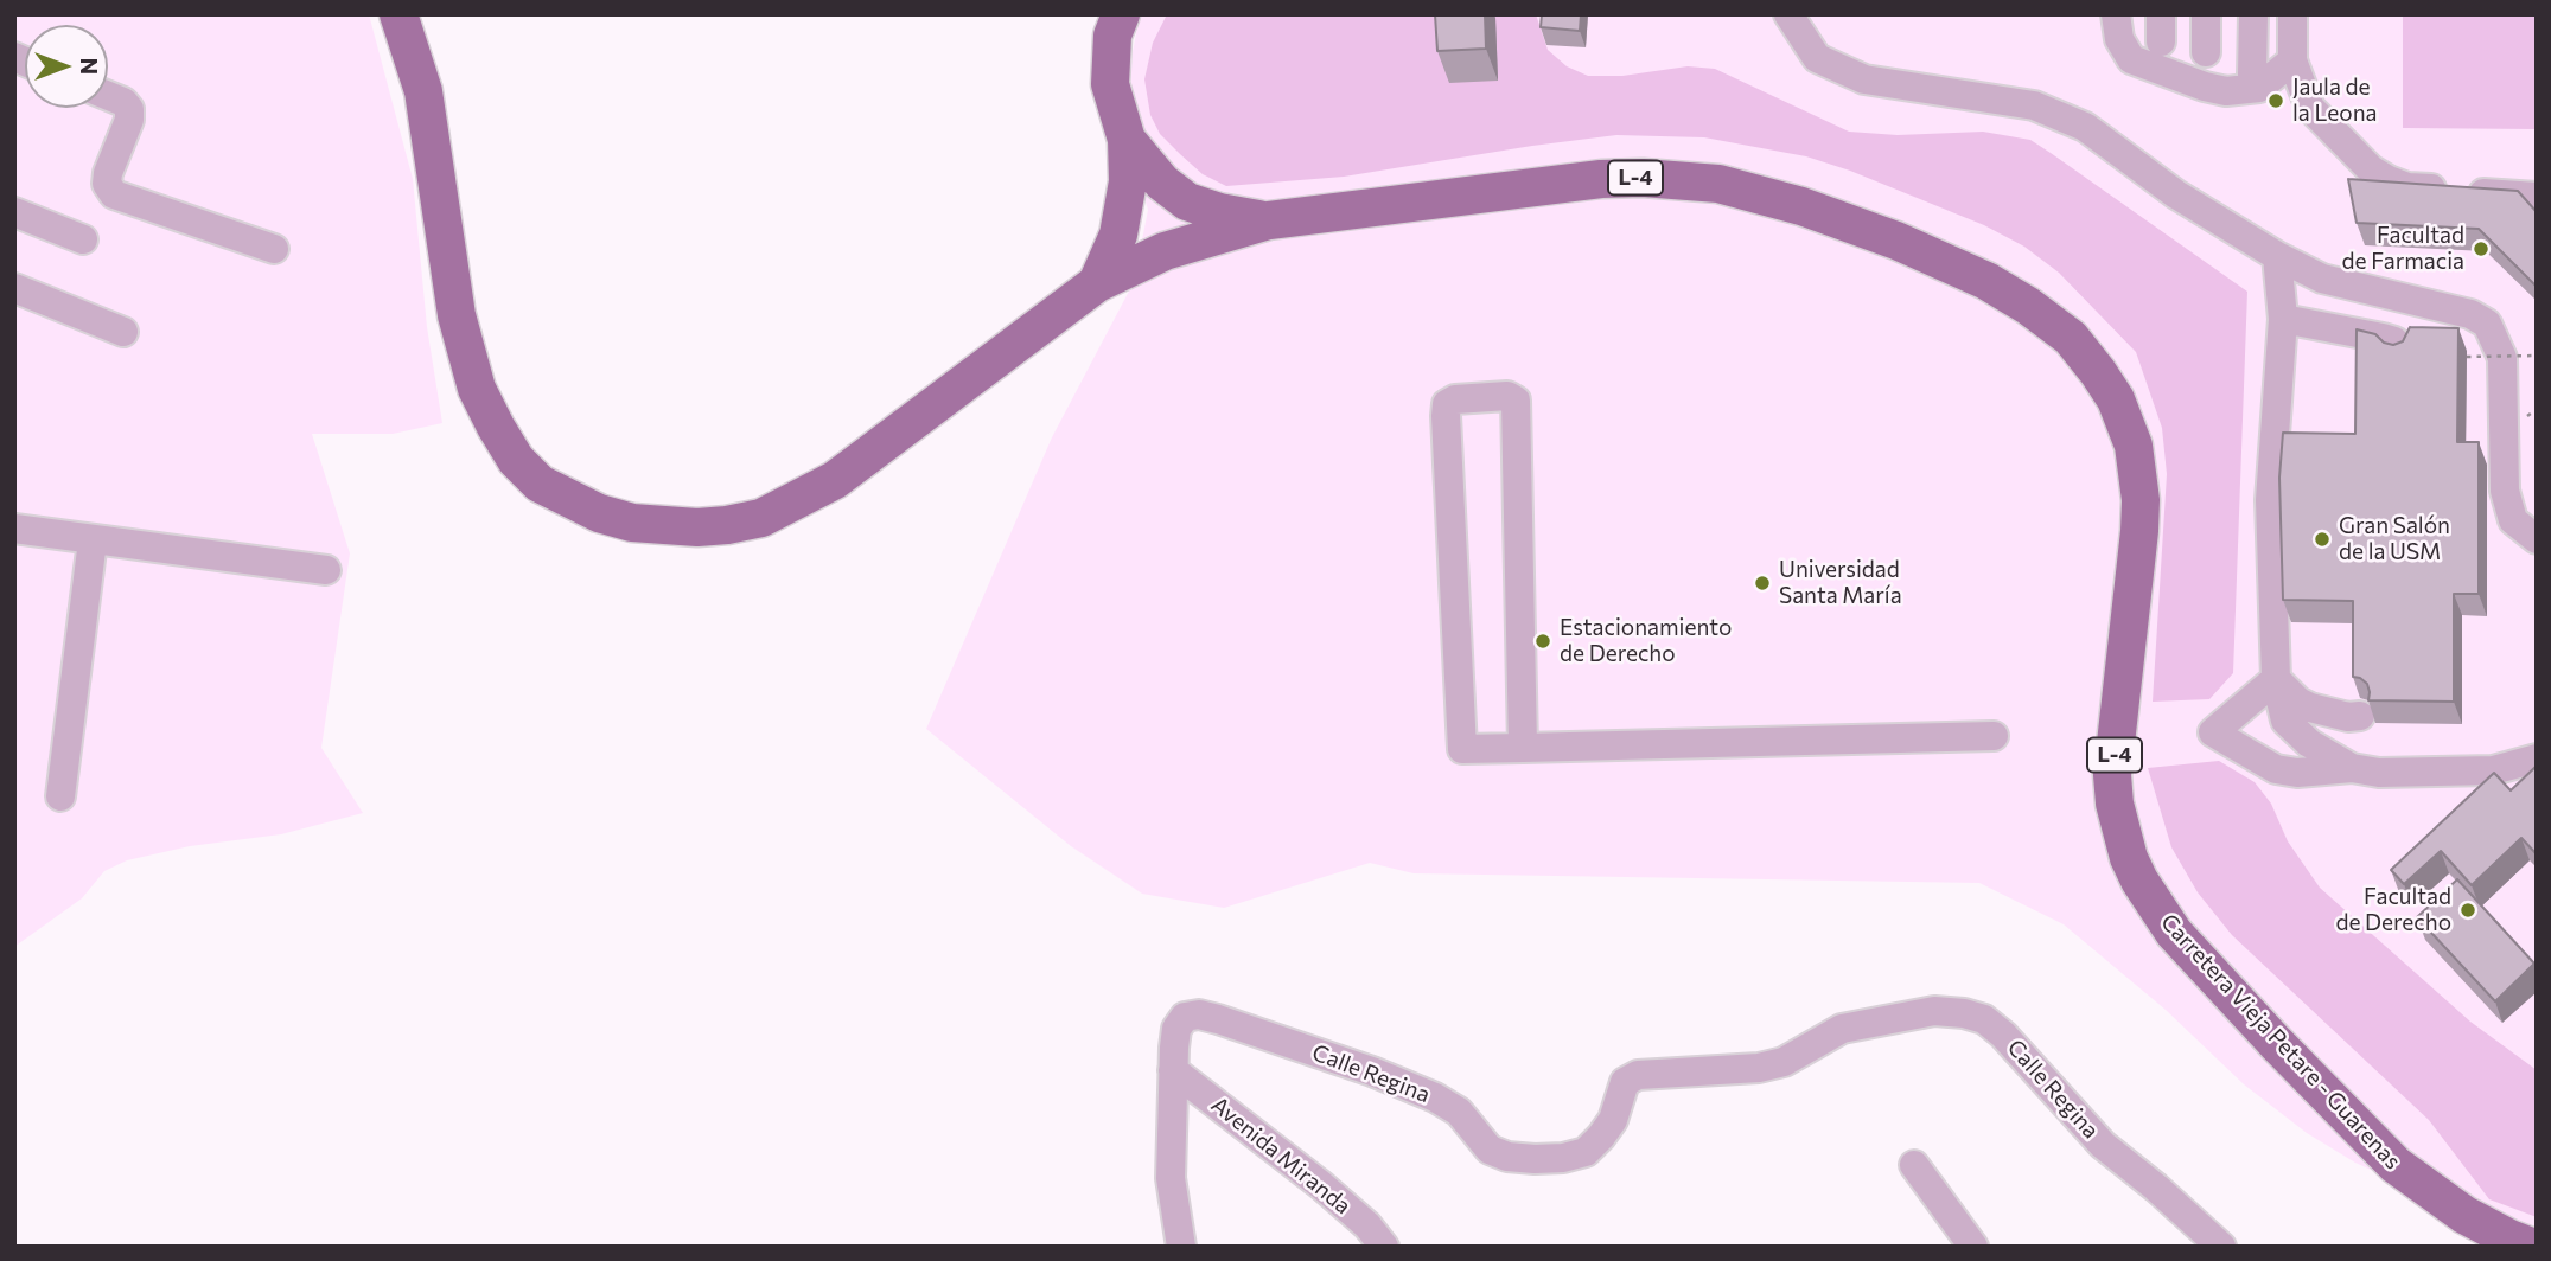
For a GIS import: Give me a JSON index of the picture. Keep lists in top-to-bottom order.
{
  "streets": {
    "main road": ["L-4", "Carretera Vieja Petare - Guarenas"],
    "street": ["Calle Regina", "Avenida Miranda"]
  },
  "crossings": [
    ["L-4", "Carretera Vieja Petare - Guarenas"],
    ["Calle Regina", "Avenida Miranda"]
  ],
  "places": [
    "Jaula de la Leona",
    "Facultad de Farmacia",
    "Gran Salón de la USM",
    "Universidad Santa María",
    "Estacionamiento de Derecho",
    "Facultad de Derecho"
  ],
  "north": "right"
}
